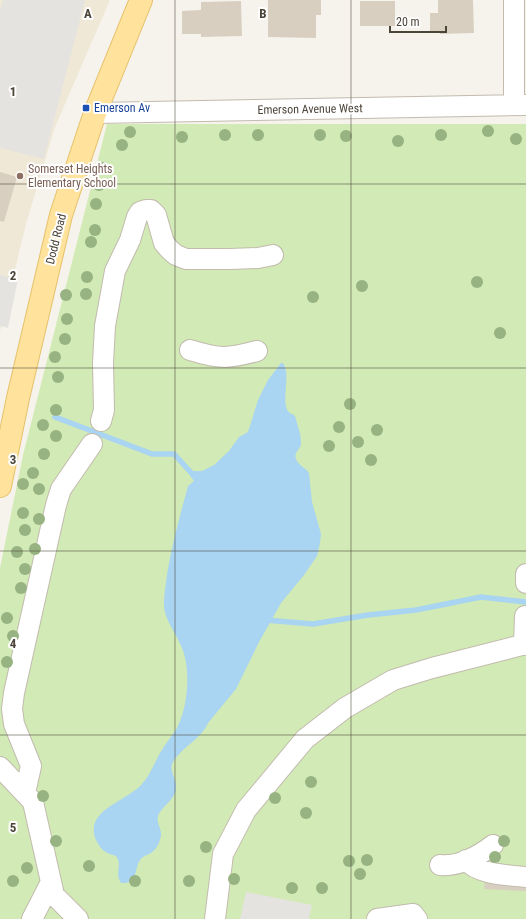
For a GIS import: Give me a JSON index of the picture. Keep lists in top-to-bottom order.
{
  "streets": {
    "main road": ["Dodd Road"],
    "street": ["Emerson Avenue West"]
  },
  "crossings": [
    ["Emerson Avenue West", "Dodd Road"]
  ],
  "places": {
    "transit": ["Emerson Av"],
    "other": ["Somerset Heights Elementary School"]
  },
  "scale_bar": "20 m",
  "grid": {
    "columns": ["A", "B"],
    "rows": [
      "1",
      "2",
      "3",
      "4",
      "5"
    ]
  }
}
